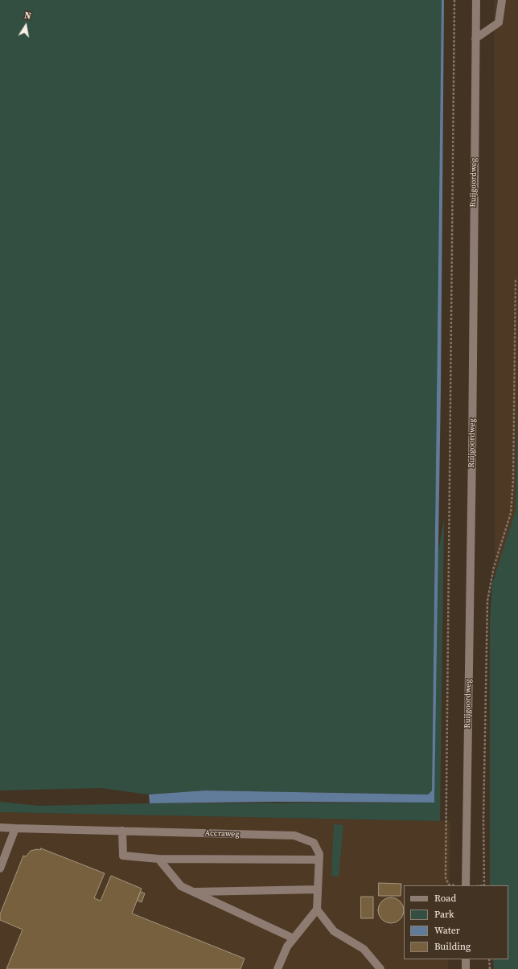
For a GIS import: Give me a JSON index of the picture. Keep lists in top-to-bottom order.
{
  "streets": {
    "street": ["Ruijgoordweg", "Accraweg"]
  },
  "legend": [
    "Road",
    "Park",
    "Water",
    "Building"
  ],
  "north": "top"
}
